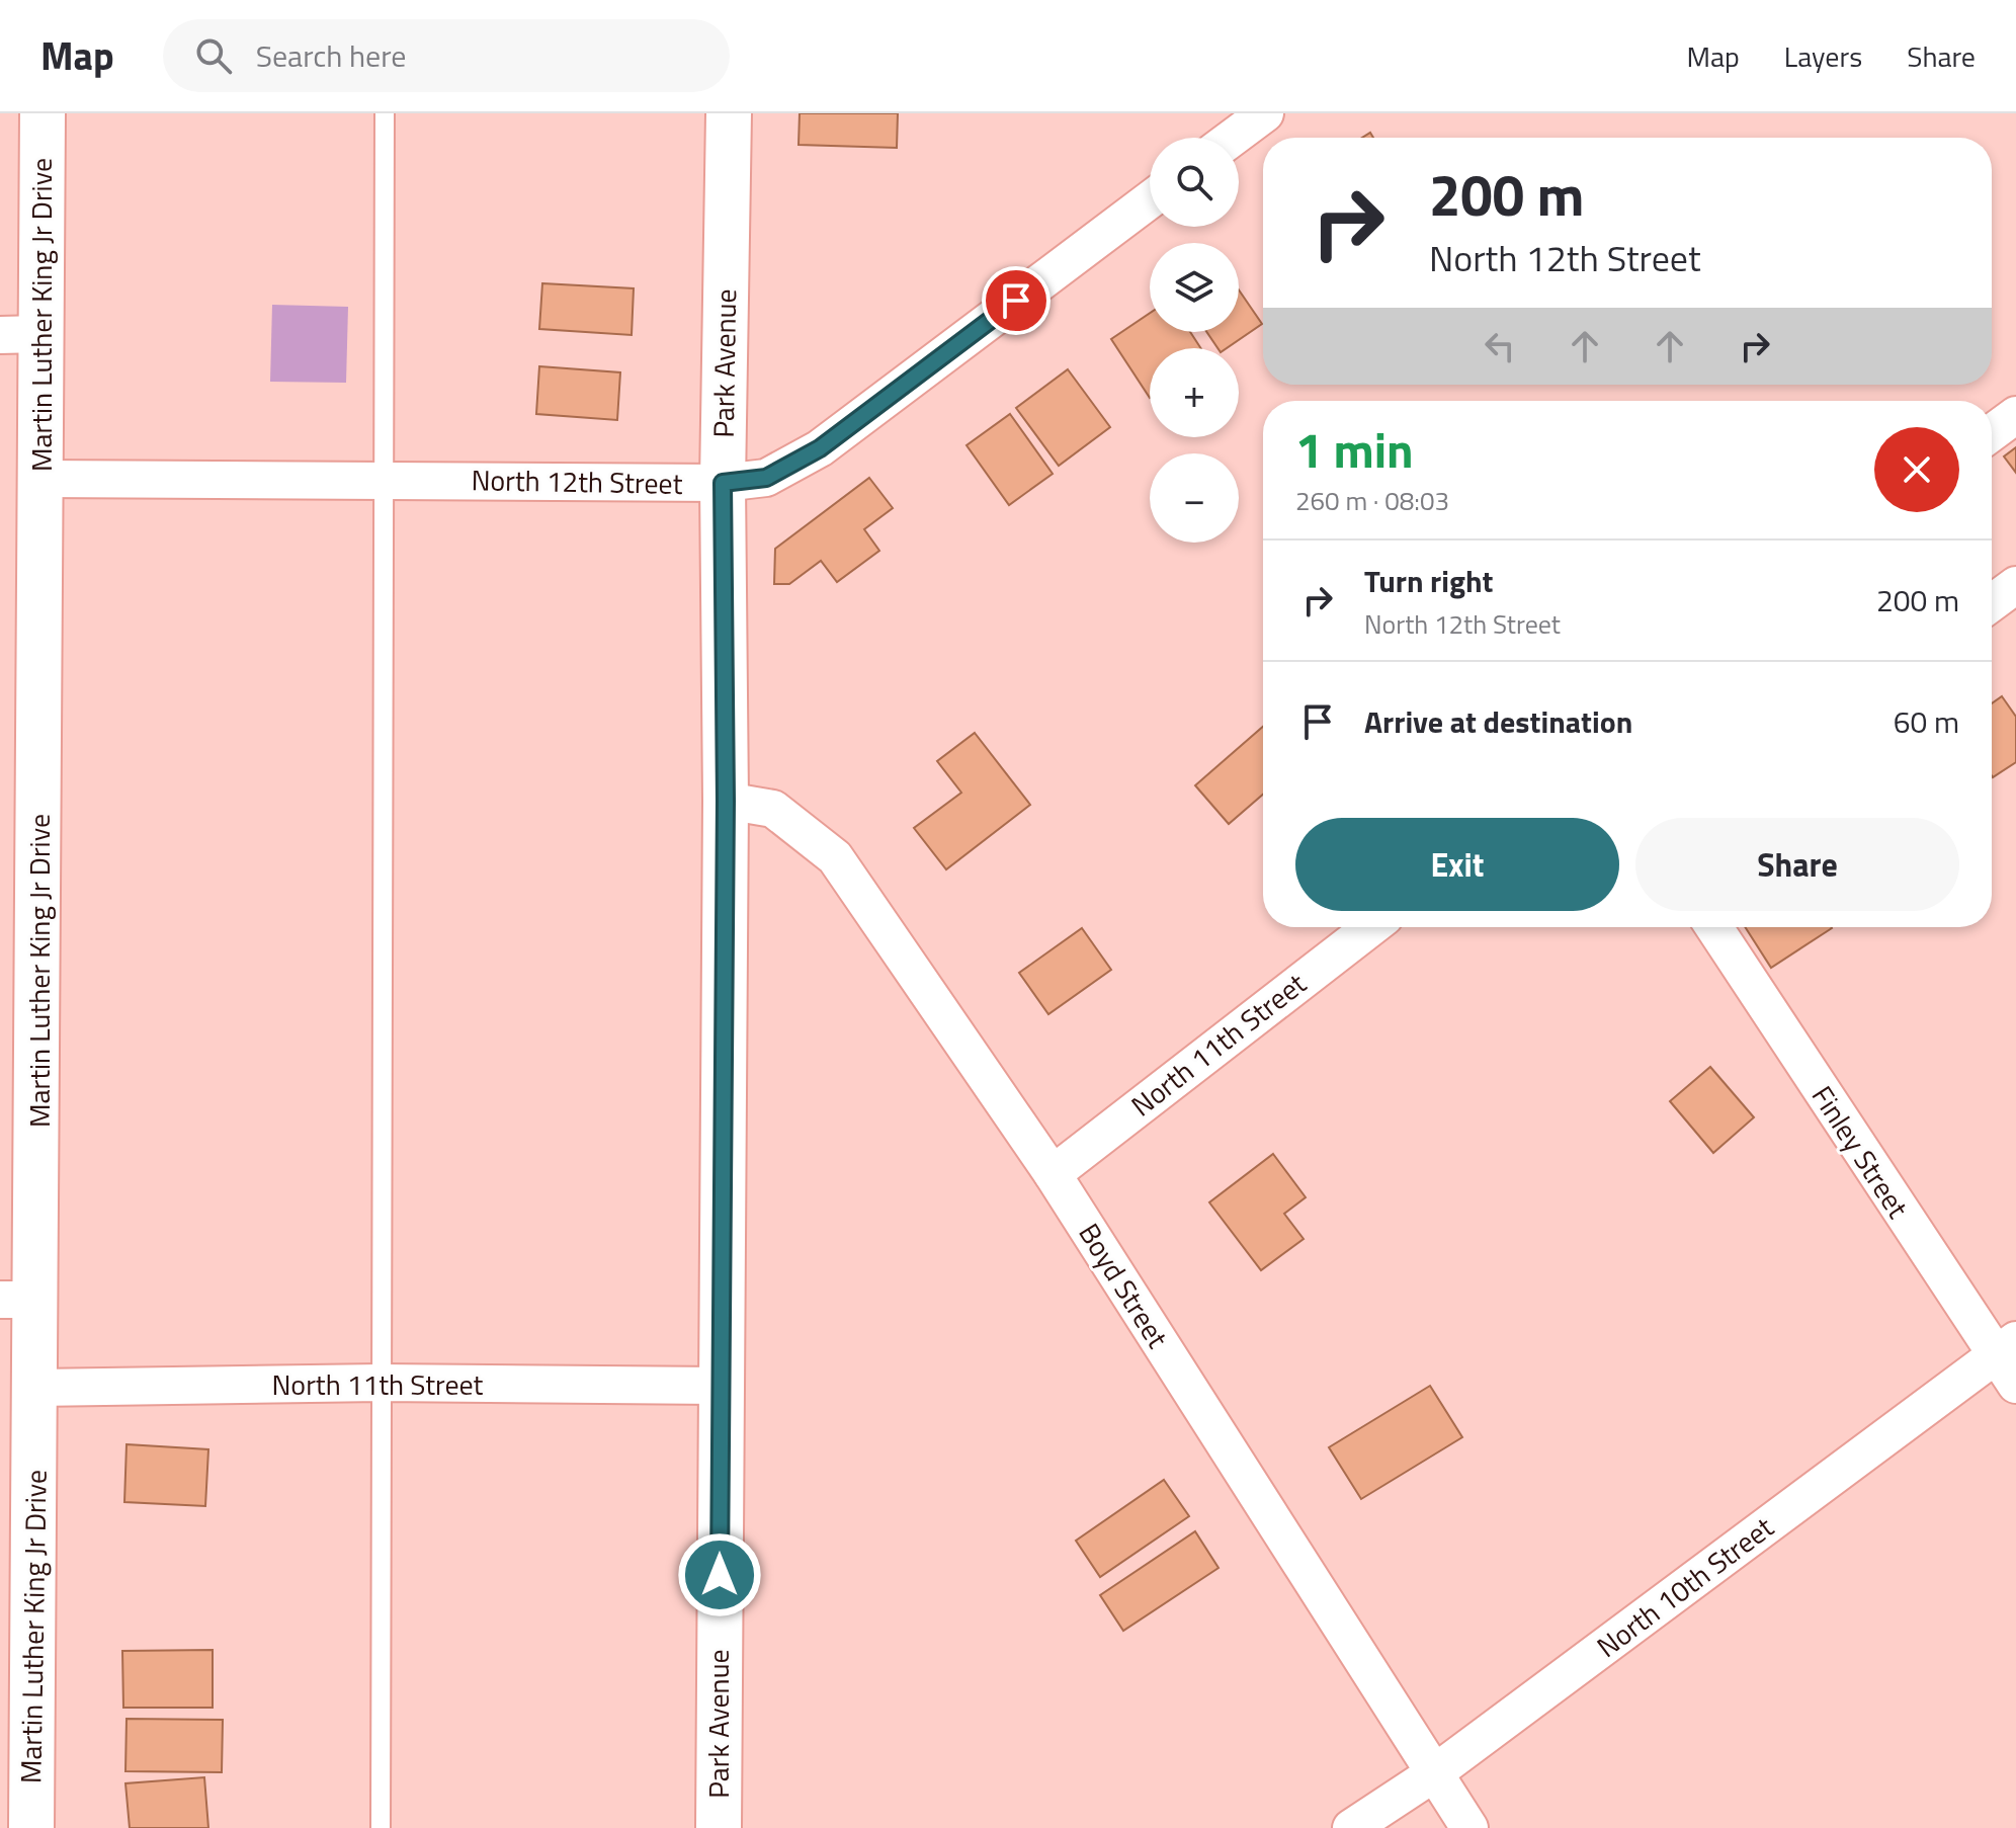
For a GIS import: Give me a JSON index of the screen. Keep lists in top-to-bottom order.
{
  "streets": {
    "main road": ["Martin Luther King Jr Drive", "Park Avenue"],
    "street": [
      "North 12th Street",
      "North 11th Street",
      "Finley Street",
      "Boyd Street",
      "North 10th Street"
    ]
  },
  "crossings": [
    ["Martin Luther King Jr Drive", "North 12th Street"],
    ["Martin Luther King Jr Drive", "North 11th Street"],
    ["Park Avenue", "North 12th Street"],
    ["Park Avenue", "North 11th Street"],
    ["Park Avenue", "Boyd Street"],
    ["North 11th Street", "Boyd Street"],
    ["Finley Street", "North 10th Street"],
    ["Boyd Street", "North 10th Street"]
  ],
  "page": {
    "header": "Map",
    "search": "Search here",
    "nav": ["Map", "Layers", "Share"],
    "map_buttons": ["+", "−"],
    "turn": ["200 m", "North 12th Street"],
    "heading": ["1 min", "260 m · 08:03"],
    "list": [
      {
        "name": "Turn right",
        "note": "North 12th Street",
        "value": "200 m"
      },
      {
        "name": "Arrive at destination",
        "value": "60 m"
      }
    ],
    "buttons": ["Exit", "Share"]
  }
}
